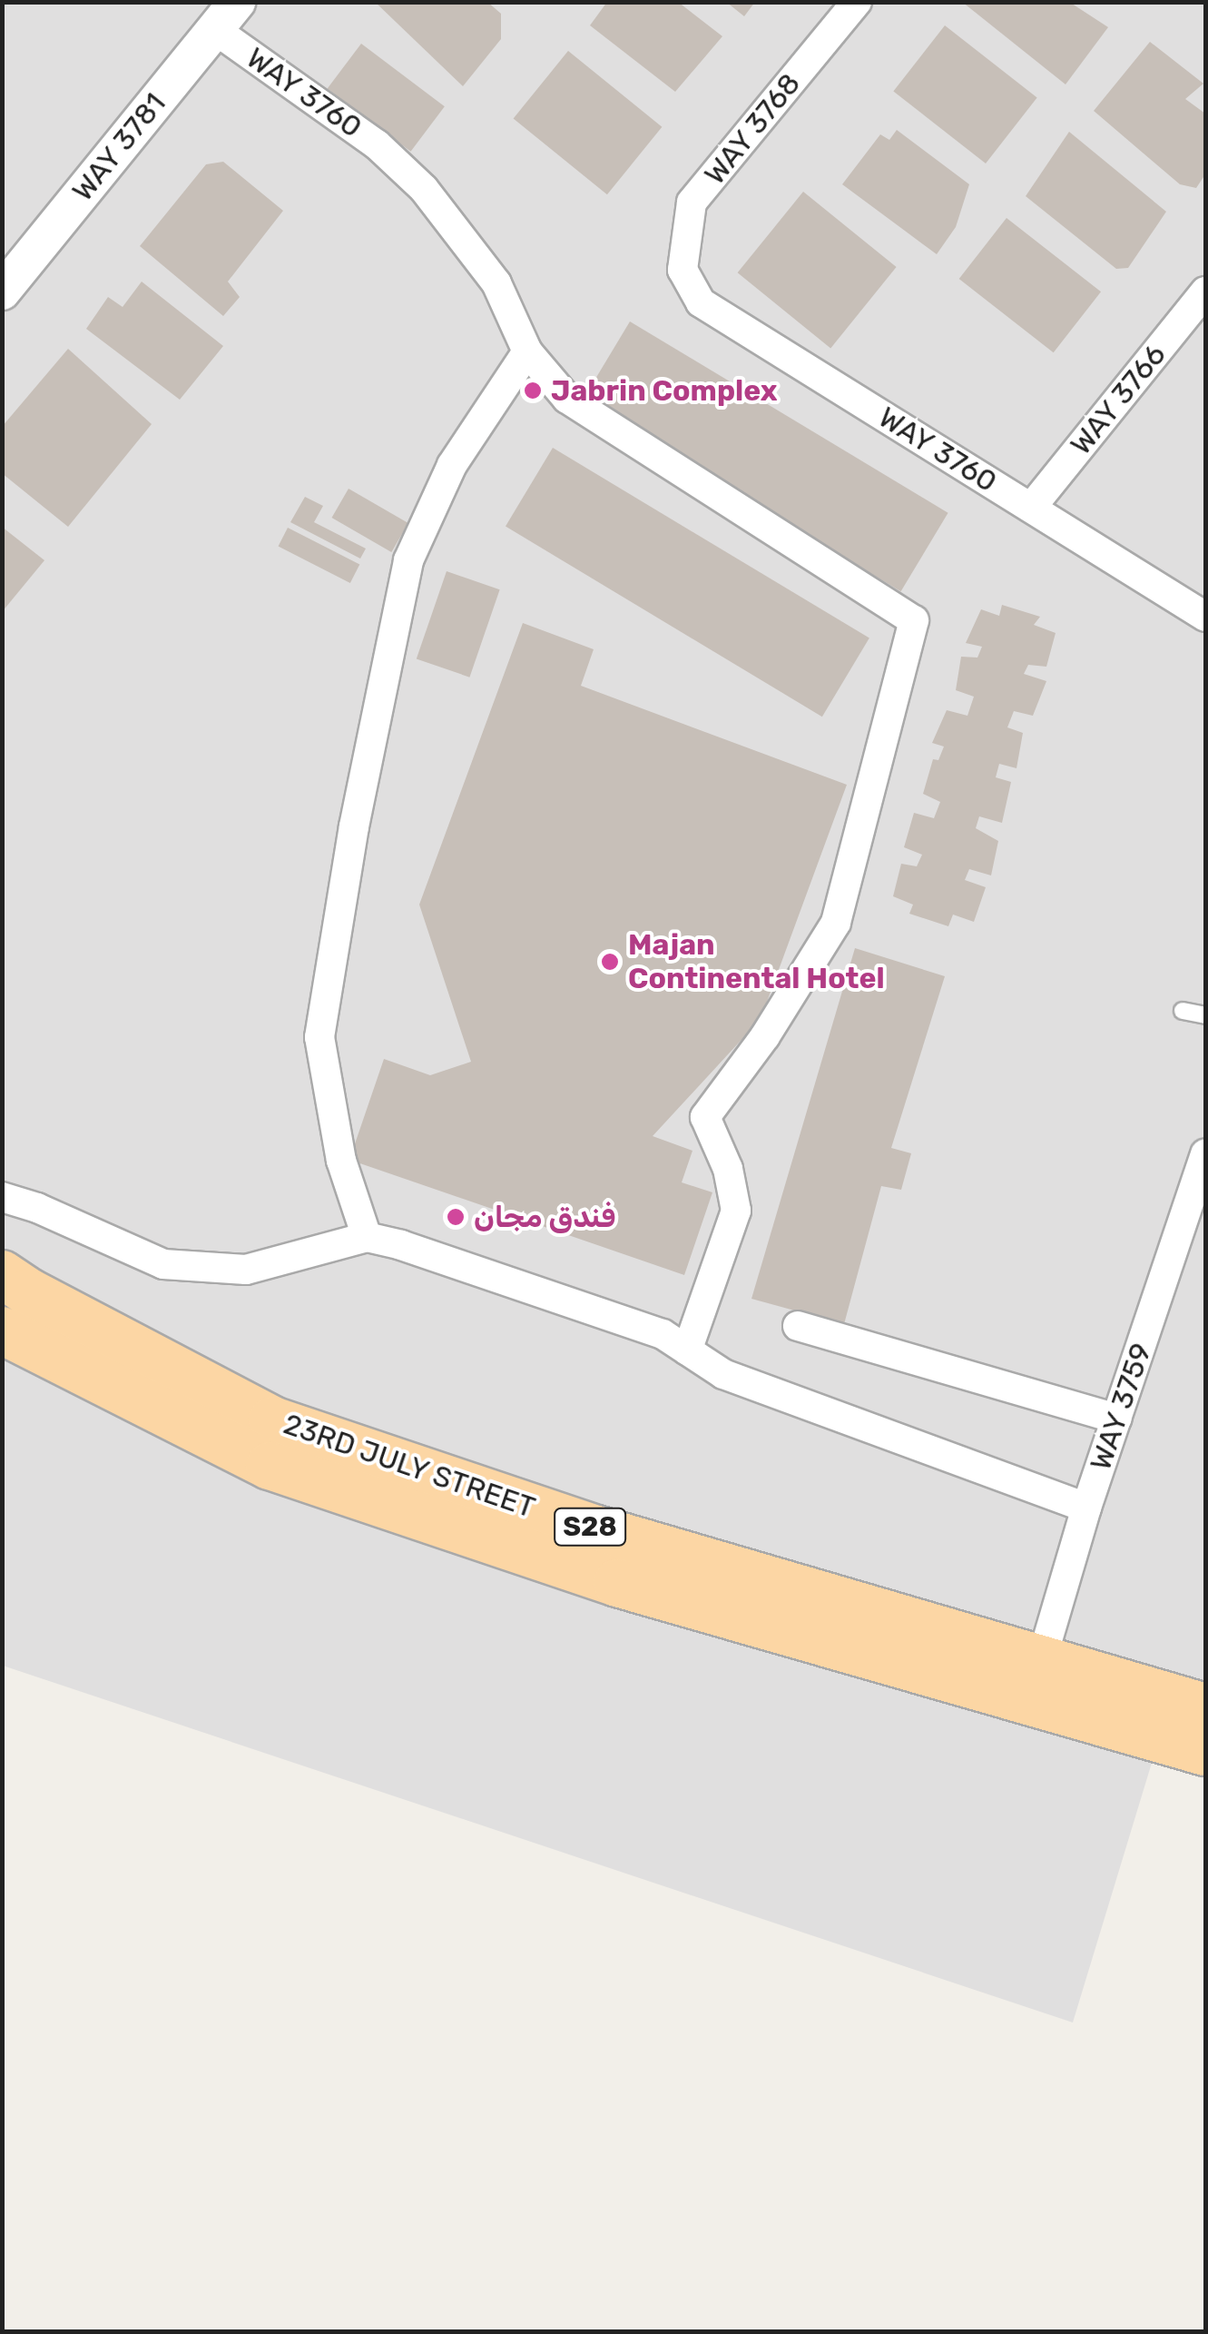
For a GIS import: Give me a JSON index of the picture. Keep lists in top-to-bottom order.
{
  "streets": {
    "main road": ["23RD JULY STREET", "S28"],
    "street": [
      "WAY 3760",
      "WAY 3768",
      "WAY 3781",
      "WAY 3766",
      "WAY 3759"
    ]
  },
  "crossings": [
    ["WAY 3760", "WAY 3768"],
    ["WAY 3760", "WAY 3781"],
    ["WAY 3760", "WAY 3766"],
    ["WAY 3759", "23RD JULY STREET"]
  ],
  "places": ["Jabrin Complex", "Majan Continental Hotel", "فندق مجان"]
}
